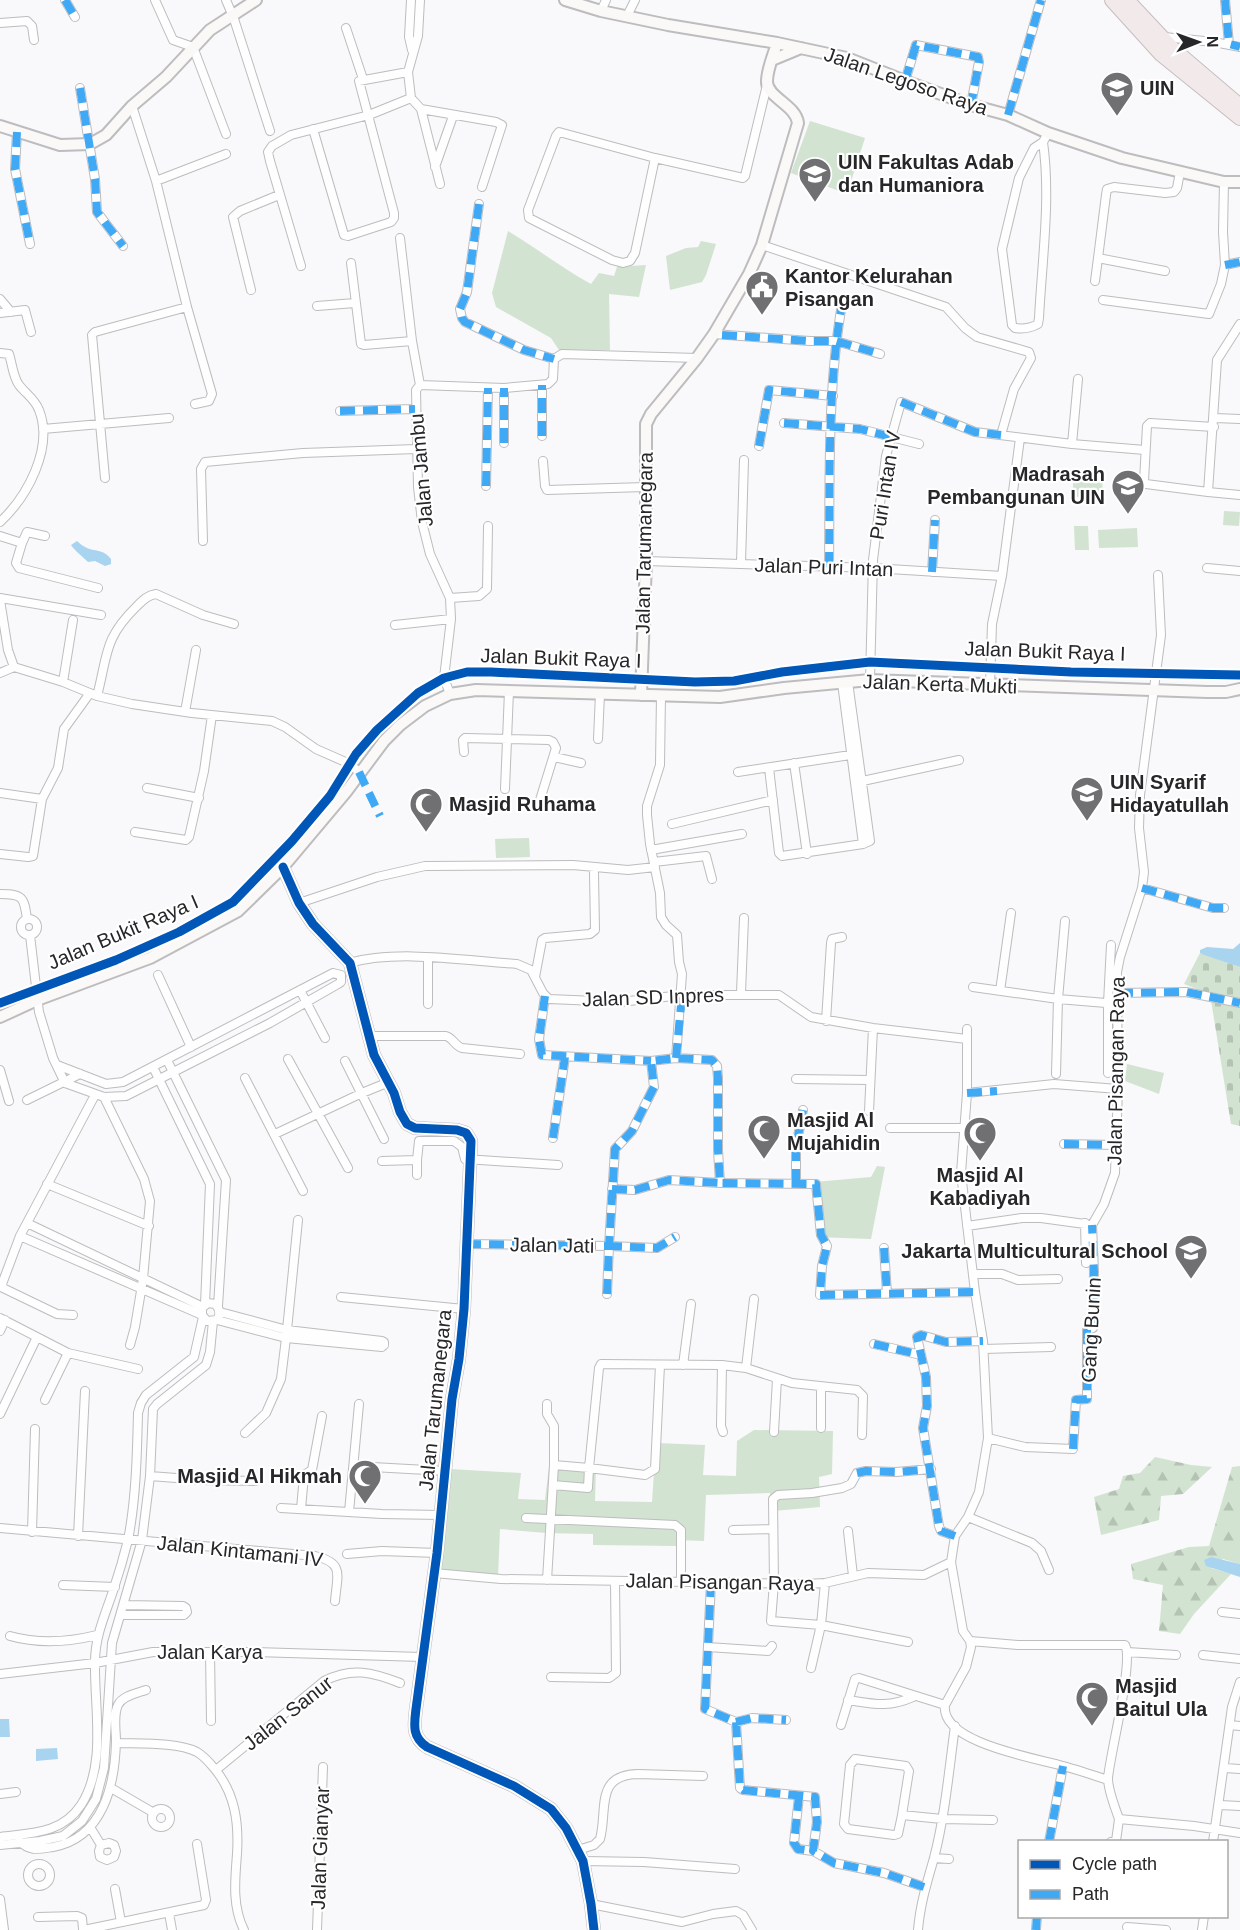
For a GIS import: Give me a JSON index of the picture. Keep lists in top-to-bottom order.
{
  "streets": {
    "street": [
      "Jalan Legoso Raya",
      "Jalan Jambu",
      "Puri Intan IV",
      "Jalan Tarumanegara",
      "Jalan Puri Intan",
      "Jalan Bukit Raya I",
      "Jalan Kerta Mukti",
      "Jalan SD Inpres",
      "Jalan Pisangan Raya",
      "Jalan Jati",
      "Gang Bunin",
      "Jalan Kintamani IV",
      "Jalan Karya",
      "Jalan Sanur",
      "Jalan Gianyar"
    ]
  },
  "crossings": [
    ["Jalan Jambu", "Jalan Bukit Raya I"],
    ["Puri Intan IV", "Jalan Puri Intan"],
    ["Puri Intan IV", "Jalan Bukit Raya I"],
    ["Puri Intan IV", "Jalan Kerta Mukti"],
    ["Jalan Tarumanegara", "Jalan Puri Intan"],
    ["Jalan Tarumanegara", "Jalan Bukit Raya I"],
    ["Jalan Tarumanegara", "Jalan Kerta Mukti"],
    ["Jalan Tarumanegara", "Jalan Pisangan Raya"],
    ["Jalan Tarumanegara", "Jalan Jati"],
    ["Jalan Tarumanegara", "Jalan Karya"],
    ["Jalan Bukit Raya I", "Jalan Kerta Mukti"],
    ["Jalan Bukit Raya I", "Jalan Pisangan Raya"],
    ["Jalan Kerta Mukti", "Jalan Pisangan Raya"],
    ["Jalan Pisangan Raya", "Gang Bunin"]
  ],
  "places": {
    "school or university": [
      "UIN",
      "UIN Fakultas Adab dan Humaniora",
      "Madrasah Pembangunan UIN",
      "UIN Syarif Hidayatullah",
      "Jakarta Multicultural School"
    ],
    "public building": ["Kantor Kelurahan Pisangan"],
    "mosque": [
      "Masjid Ruhama",
      "Masjid Al Mujahidin",
      "Masjid Al Kabadiyah",
      "Masjid Al Hikmah",
      "Masjid Baitul Ula"
    ]
  },
  "legend": ["Cycle path", "Path"],
  "north": "right"
}
